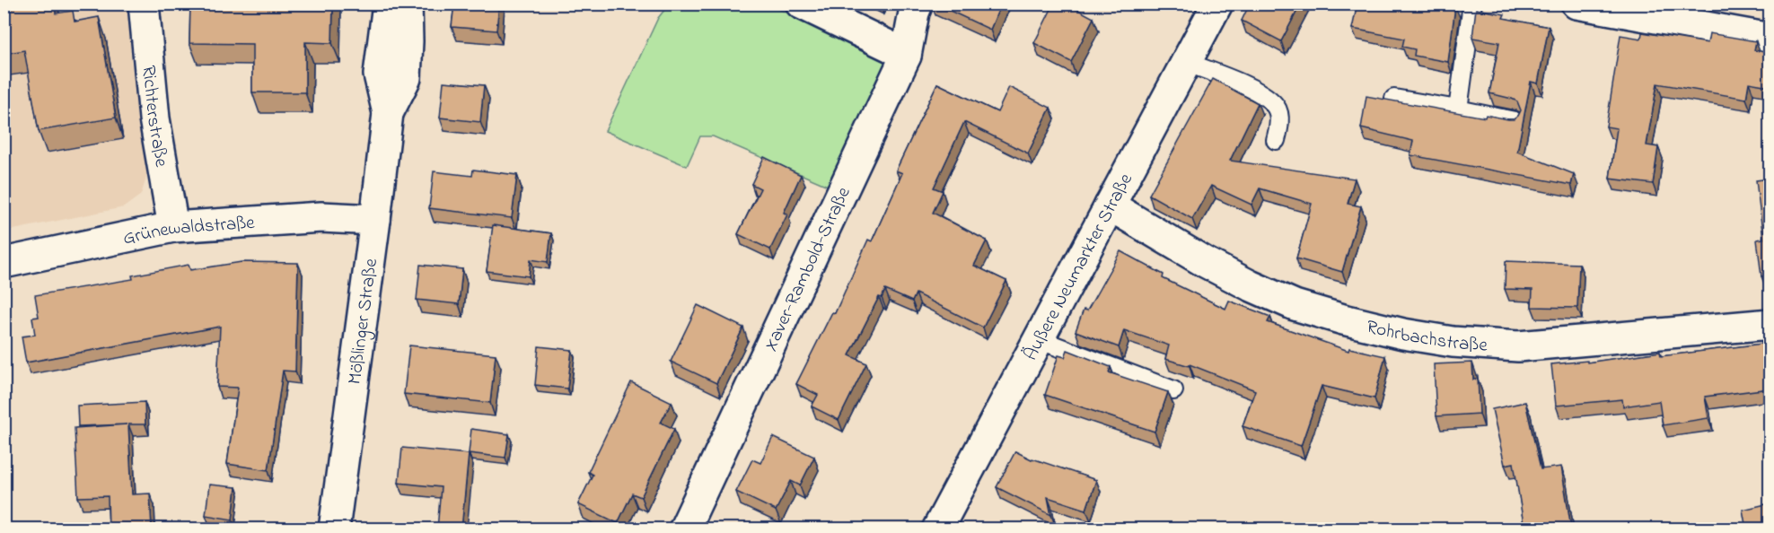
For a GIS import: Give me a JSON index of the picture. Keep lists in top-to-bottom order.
{
  "streets": {
    "street": [
      "Richterstraße",
      "Grünewaldstraße",
      "Äußere Neumarkter Straße",
      "Xaver-Rambold-Straße",
      "Mößlinger Straße",
      "Rohrbachstraße"
    ]
  },
  "crossings": [
    ["Richterstraße", "Grünewaldstraße"],
    ["Grünewaldstraße", "Mößlinger Straße"],
    ["Äußere Neumarkter Straße", "Rohrbachstraße"]
  ]
}
